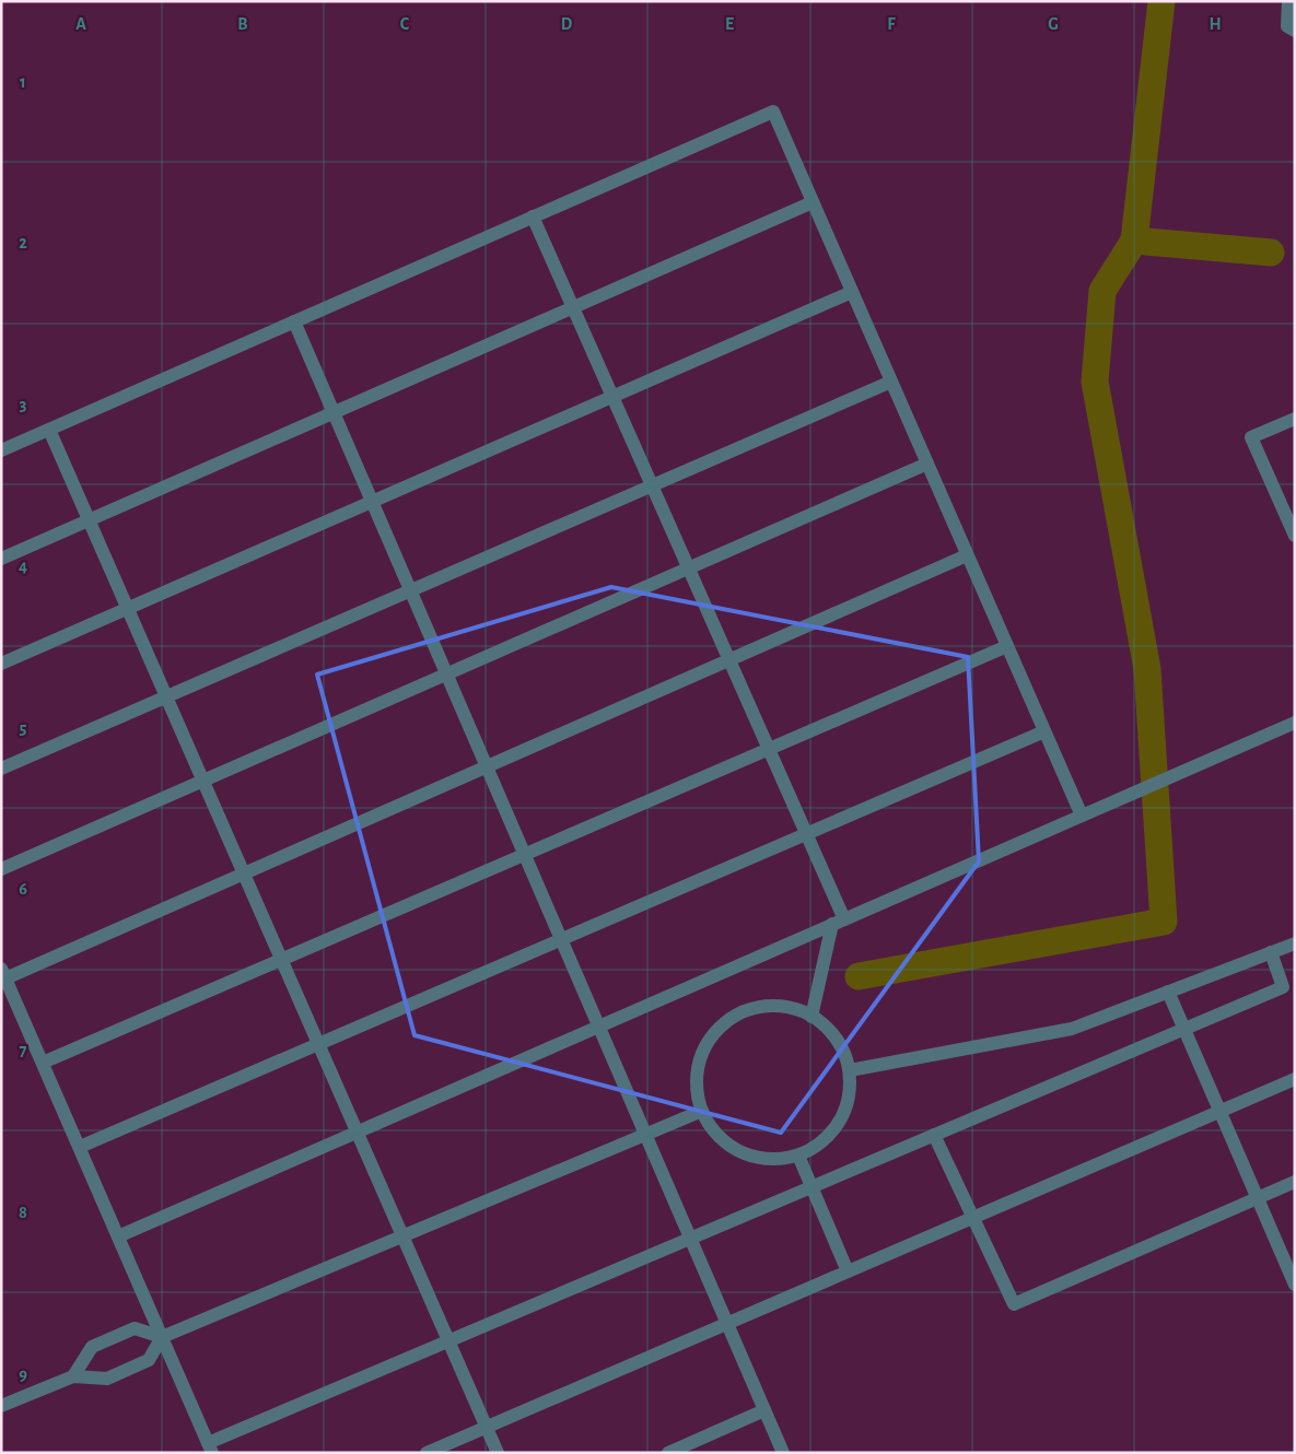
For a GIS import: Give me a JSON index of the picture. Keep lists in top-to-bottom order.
{
  "grid": {
    "columns": [
      "A",
      "B",
      "C",
      "D",
      "E",
      "F",
      "G",
      "H"
    ],
    "rows": [
      "1",
      "2",
      "3",
      "4",
      "5",
      "6",
      "7",
      "8",
      "9"
    ]
  }
}
